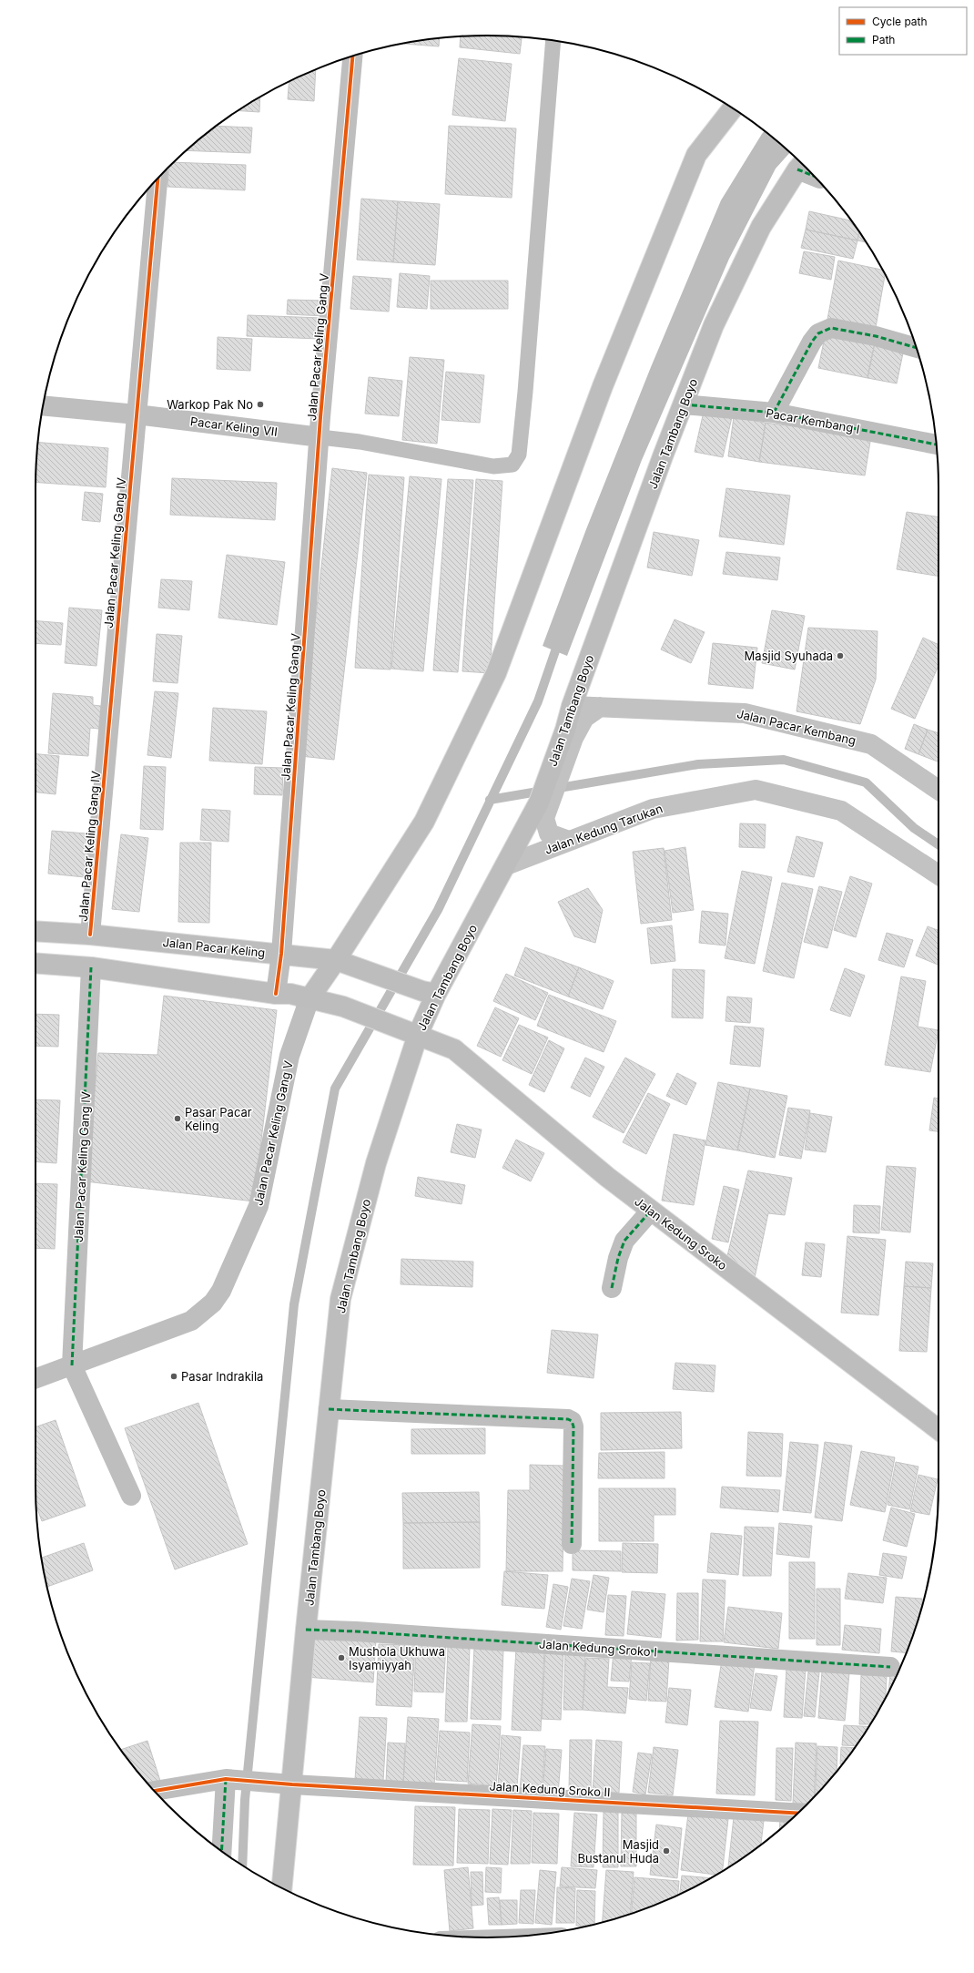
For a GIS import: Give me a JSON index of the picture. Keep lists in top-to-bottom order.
{
  "streets": {
    "main road": [
      "Jalan Tambang Boyo",
      "Jalan Pacar Kembang",
      "Jalan Kedung Tarukan",
      "Jalan Pacar Keling",
      "Jalan Kedung Sroko"
    ],
    "street": [
      "Jalan Pacar Keling Gang V",
      "Pacar Kembang I",
      "Pacar Keling VII",
      "Jalan Pacar Keling Gang IV",
      "Jalan Kedung Sroko I",
      "Jalan Kedung Sroko II"
    ]
  },
  "crossings": [
    ["Jalan Pacar Keling Gang V", "Pacar Keling VII"],
    ["Jalan Pacar Keling Gang V", "Jalan Pacar Keling Gang IV"],
    ["Jalan Pacar Keling Gang V", "Jalan Pacar Keling"],
    ["Pacar Kembang I", "Jalan Tambang Boyo"],
    ["Pacar Keling VII", "Jalan Pacar Keling Gang IV"],
    ["Jalan Tambang Boyo", "Jalan Pacar Kembang"],
    ["Jalan Tambang Boyo", "Jalan Kedung Tarukan"],
    ["Jalan Tambang Boyo", "Jalan Pacar Keling"],
    ["Jalan Tambang Boyo", "Jalan Kedung Sroko"],
    ["Jalan Tambang Boyo", "Jalan Kedung Sroko I"],
    ["Jalan Tambang Boyo", "Jalan Kedung Sroko II"],
    ["Jalan Pacar Keling Gang IV", "Jalan Pacar Keling"]
  ],
  "places": [
    "Warkop Pak No",
    "Masjid Syuhada",
    "Pasar Pacar Keling",
    "Pasar Indrakila",
    "Mushola Ukhuwa Isyamiyyah",
    "Masjid Bustanul Huda"
  ],
  "legend": ["Cycle path", "Path"]
}
